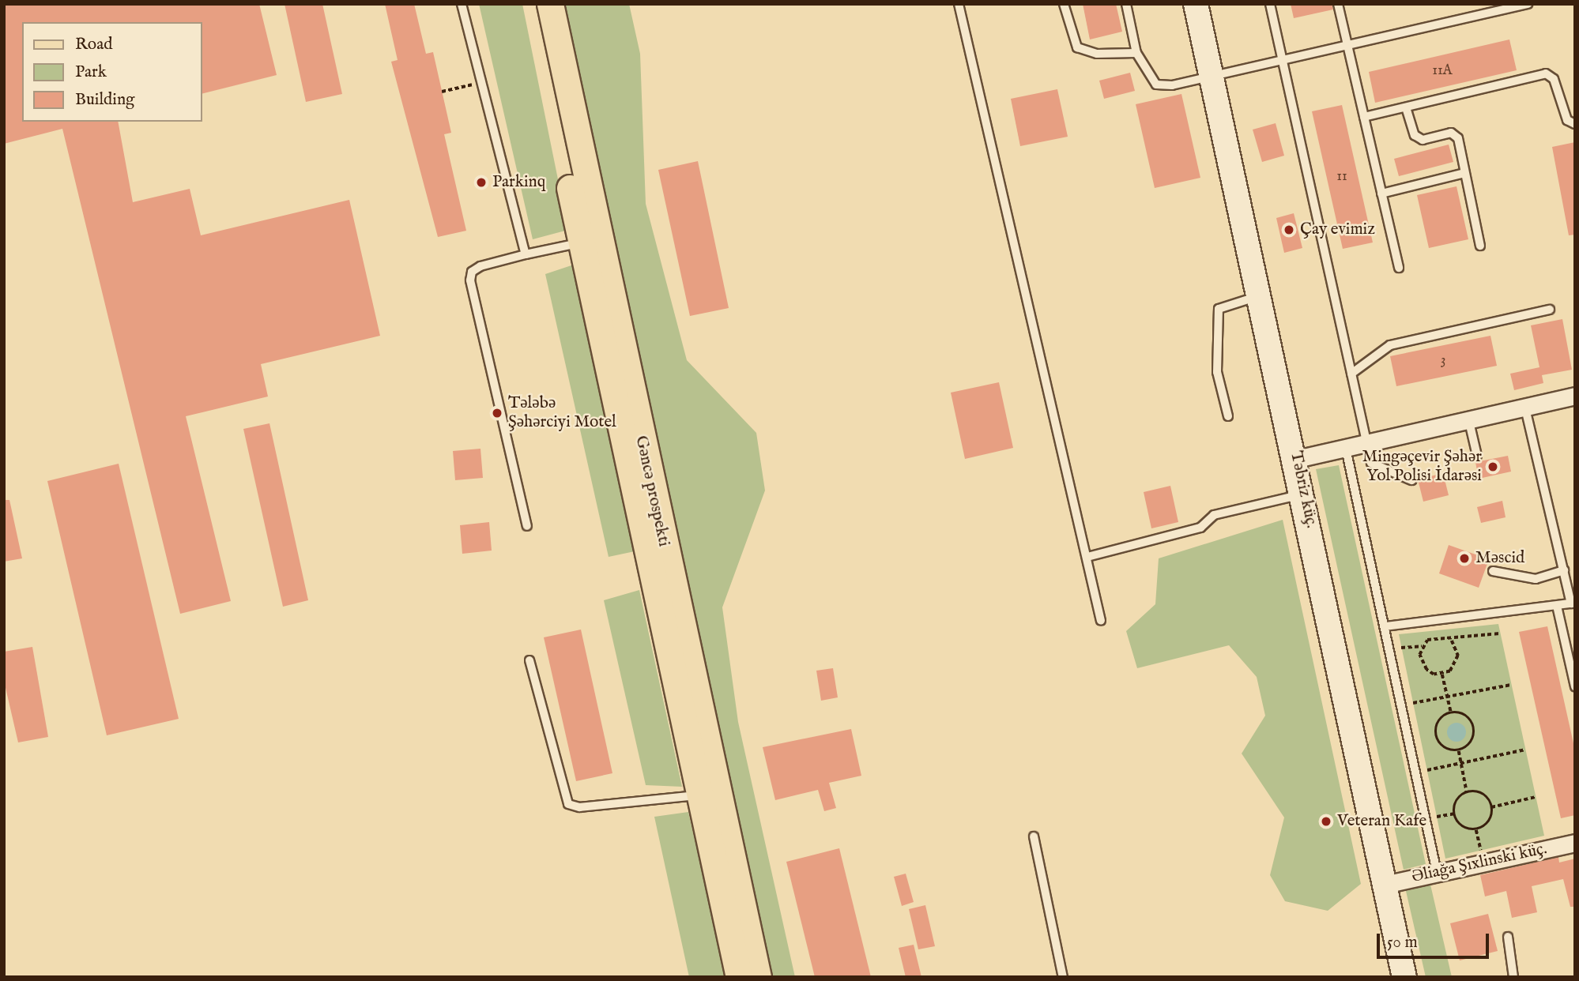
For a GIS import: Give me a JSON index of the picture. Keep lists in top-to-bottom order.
{
  "streets": {
    "main road": ["Təbriz küç.", "Gəncə prospekti"],
    "street": ["Əliağa Şıxlinski küç."]
  },
  "crossings": [
    ["Təbriz küç.", "Əliağa Şıxlinski küç."]
  ],
  "places": [
    "Parkinq",
    "Çay evimiz",
    "Tələbə Şəhərciyi Motel",
    "Mingəçevir Şəhər Yol Polisi İdarəsi",
    "Məscid",
    "Veteran Kafe"
  ],
  "house_numbers": ["11A", "11", "3"],
  "legend": ["Road", "Park", "Building"],
  "scale_bar": "50 m"
}
